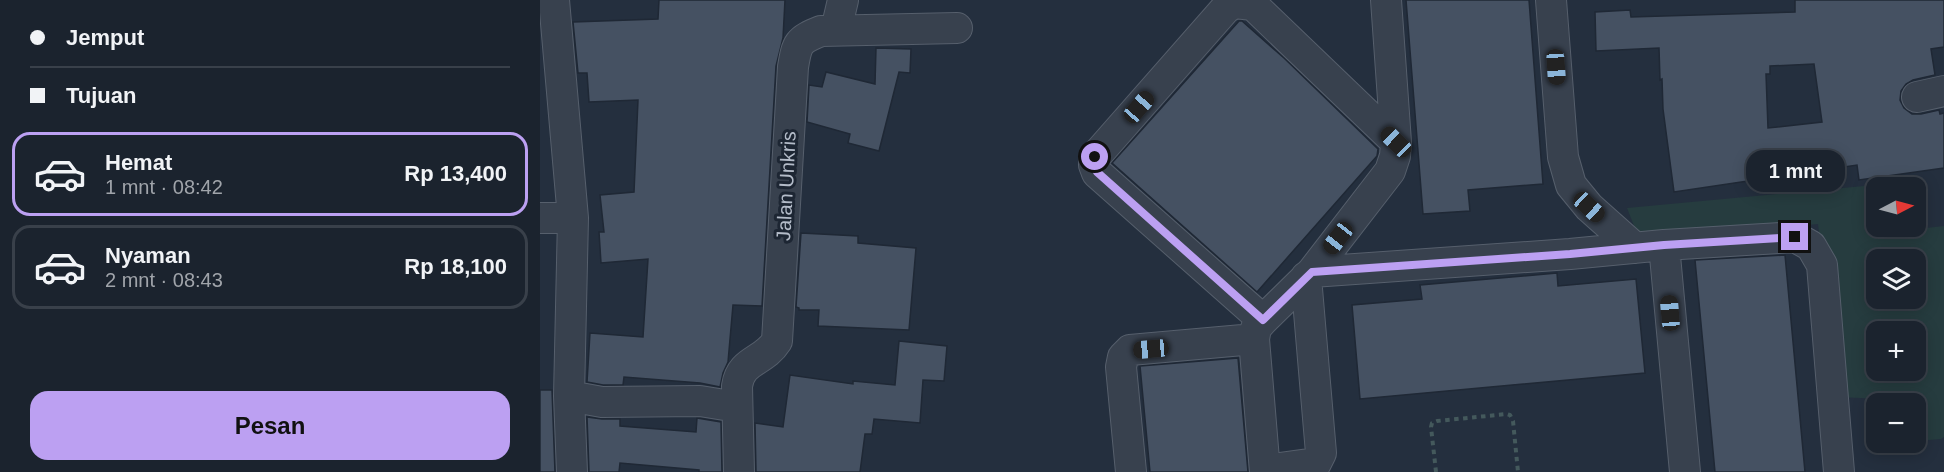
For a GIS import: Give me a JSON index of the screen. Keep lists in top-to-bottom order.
{
  "streets": {
    "street": ["Jalan Unkris"]
  },
  "north": "right",
  "page": {
    "banner": ["Jemput", "Tujuan"],
    "list": [
      {
        "name": "Hemat",
        "note": "1 mnt · 08:42",
        "value": "Rp 13,400"
      },
      {
        "name": "Nyaman",
        "note": "2 mnt · 08:43",
        "value": "Rp 18,100"
      }
    ],
    "bubble": "1 mnt",
    "map_buttons": ["+", "−"],
    "buttons": "Pesan"
  }
}
